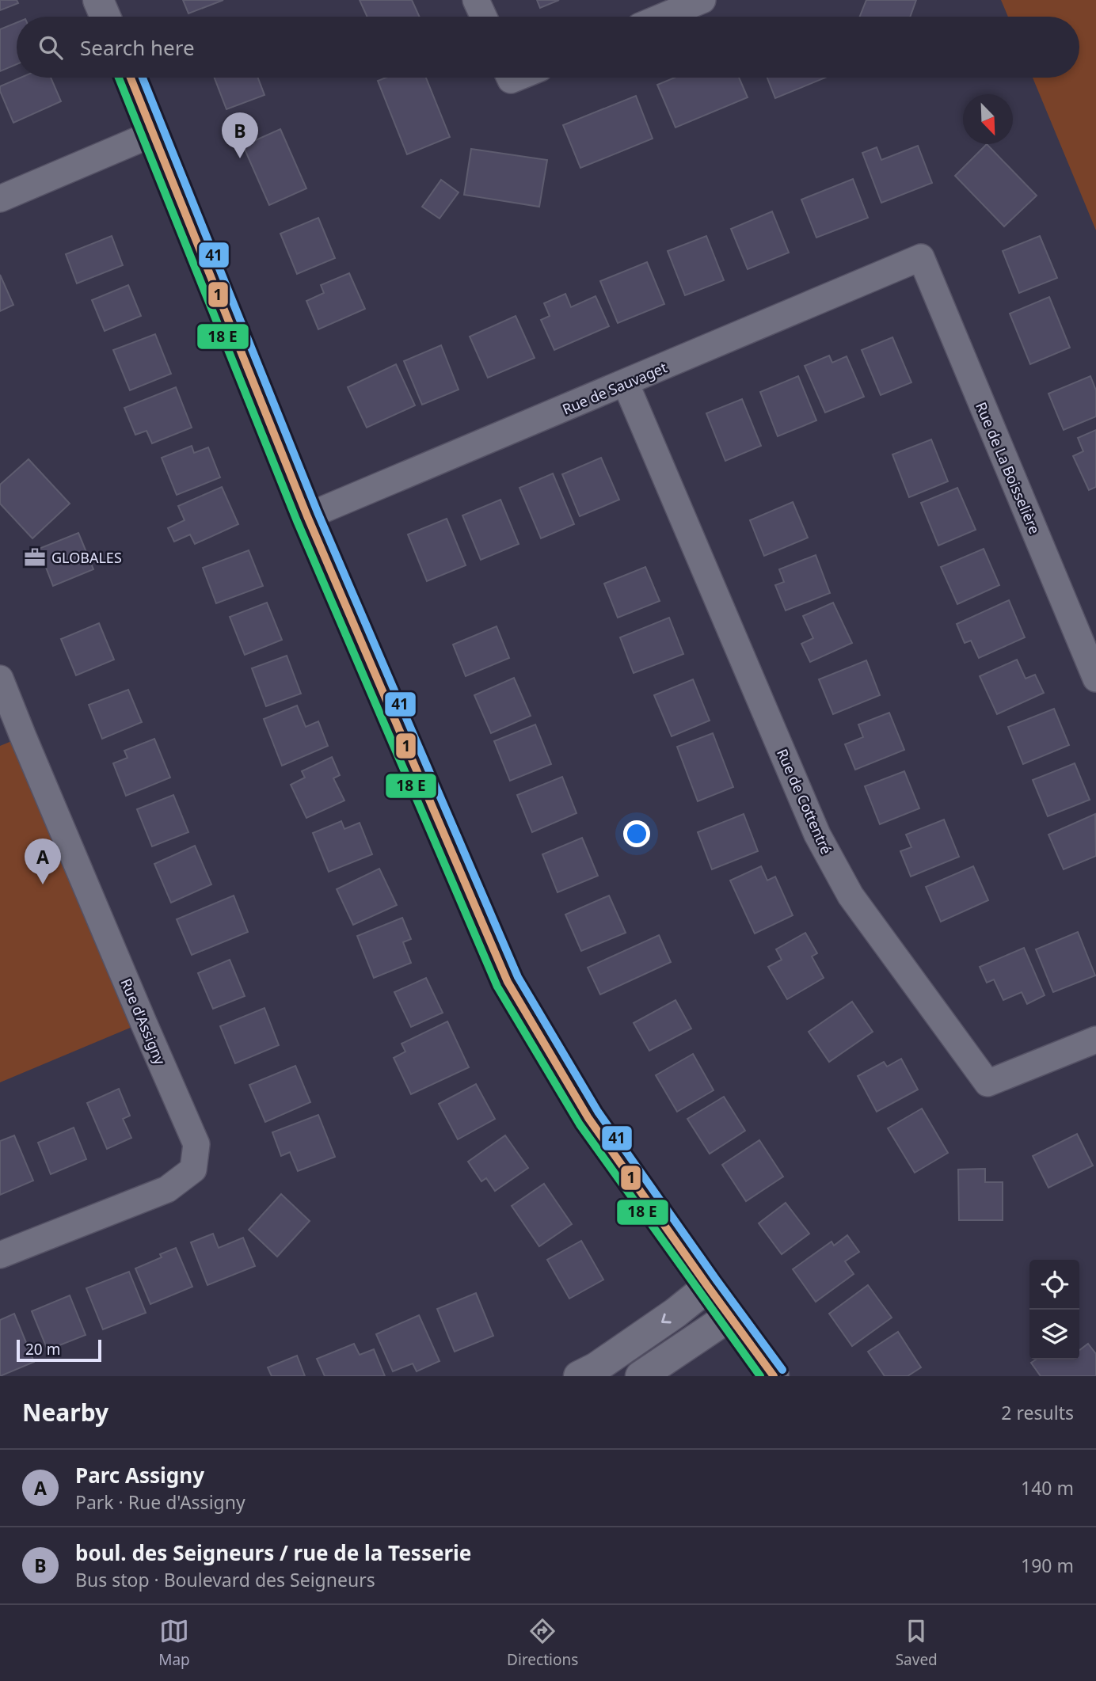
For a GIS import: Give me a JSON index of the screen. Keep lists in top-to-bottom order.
{
  "streets": {
    "street": [
      "Rue de Sauvaget",
      "Rue de La Boisselière",
      "Rue de Cottentré",
      "Rue d'Assigny"
    ]
  },
  "crossings": [
    ["Rue de Sauvaget", "Rue de La Boisselière"],
    ["Rue de Sauvaget", "Rue de Cottentré"]
  ],
  "places": {
    "office": ["GLOBALES"]
  },
  "lines": ["transit line 1", "transit line 41"],
  "scale_bar": "20 m",
  "north": "bottom right",
  "page": {
    "search": "Search here",
    "pins": ["B", "A"],
    "scale": "20 m",
    "heading": ["Nearby", "2 results"],
    "list": [
      {
        "mark": "A",
        "name": "Parc Assigny",
        "note": "Park · Rue d'Assigny",
        "value": "140 m"
      },
      {
        "mark": "B",
        "name": "boul. des Seigneurs / rue de la Tesserie",
        "note": "Bus stop · Boulevard des Seigneurs",
        "value": "190 m"
      }
    ],
    "nav": ["Map", "Directions", "Saved"]
  }
}
